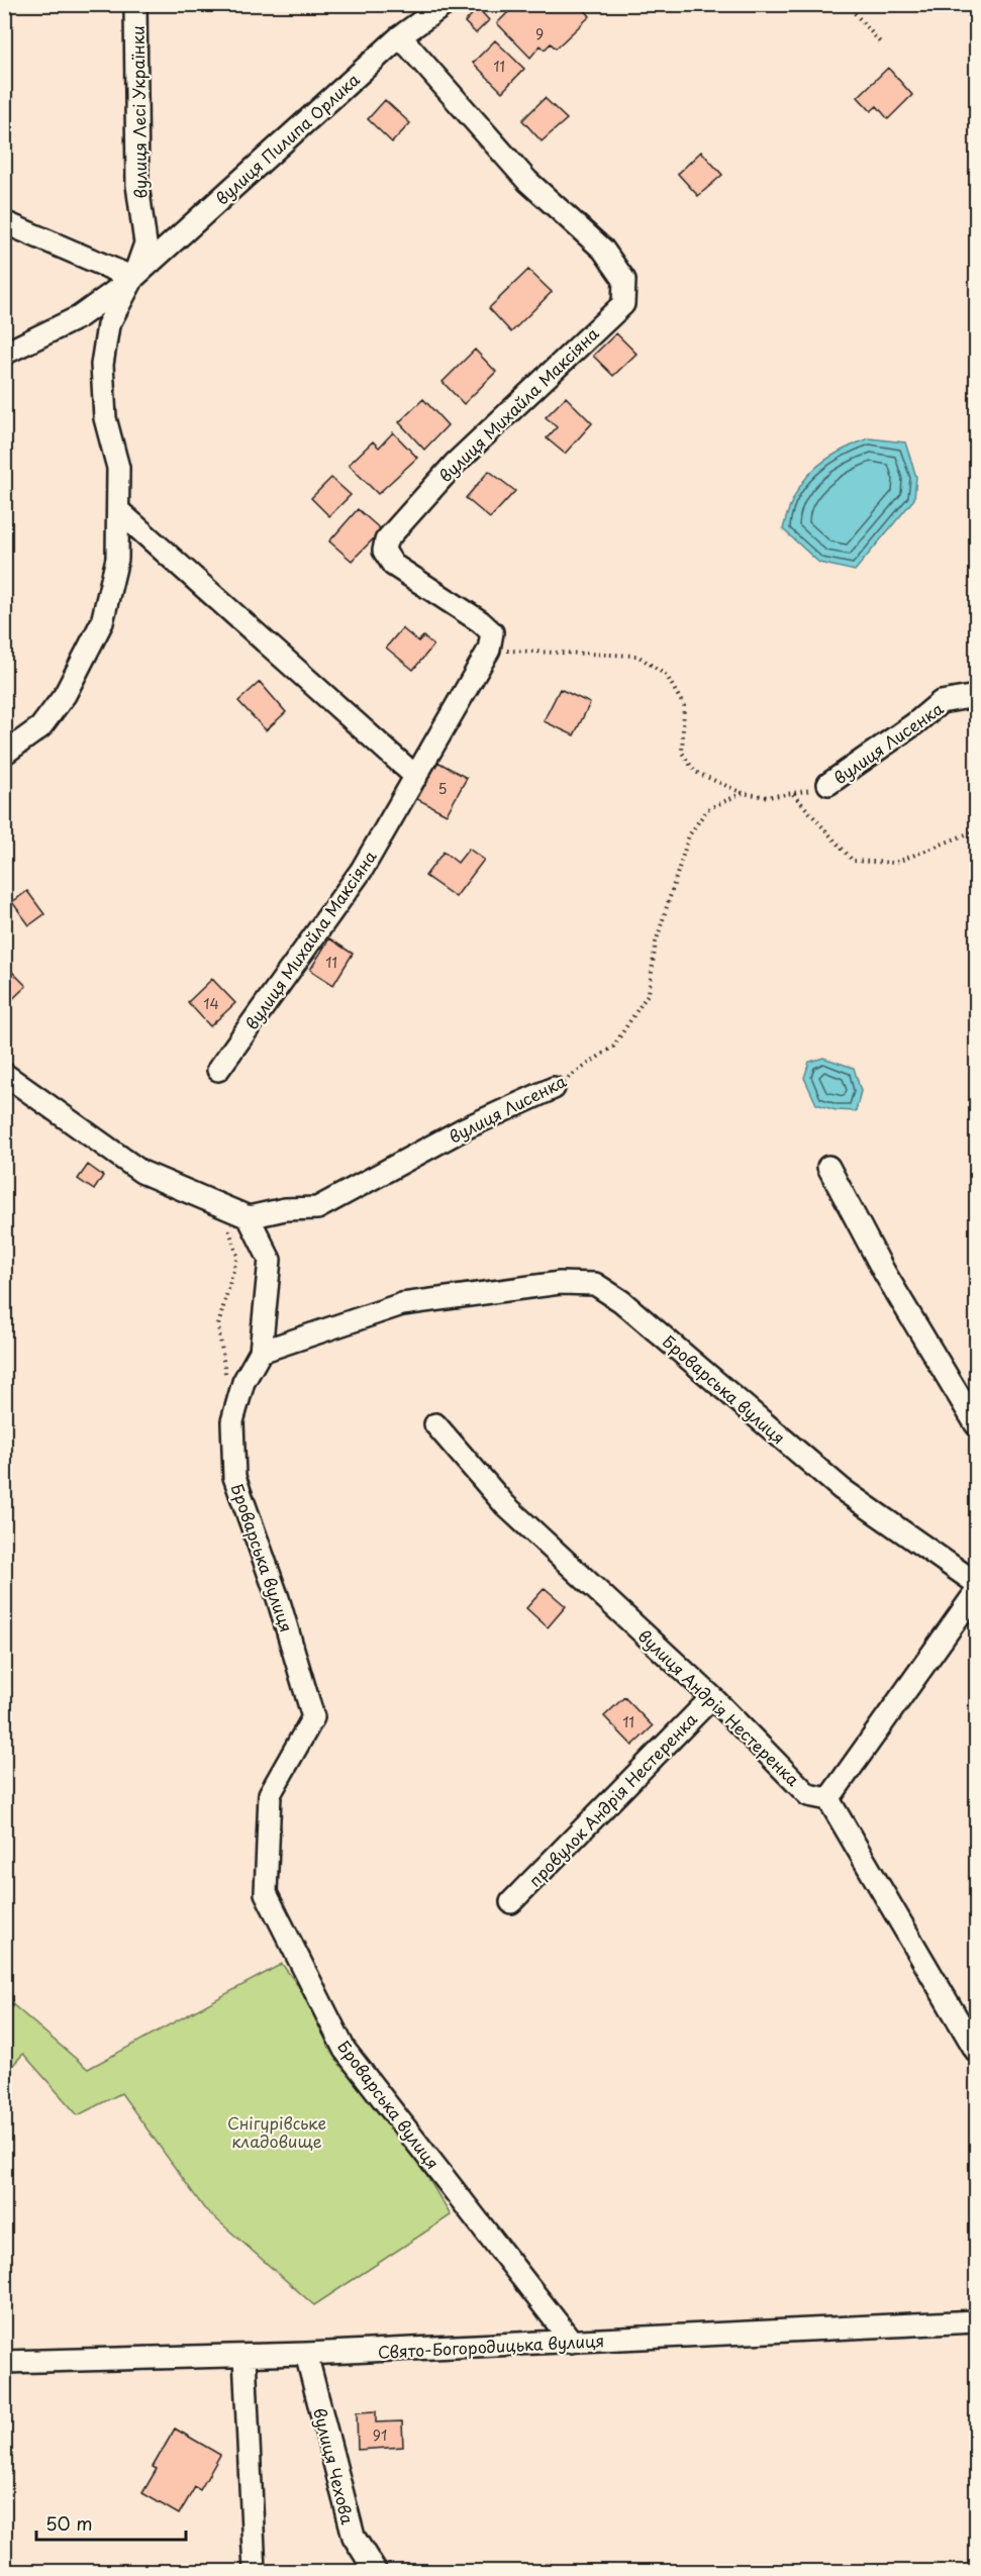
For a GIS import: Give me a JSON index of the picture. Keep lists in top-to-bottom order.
{
  "streets": {
    "street": [
      "вулиця Лесі Українки",
      "вулиця Пилипа Орлика",
      "вулиця Михайла Максіяна",
      "вулиця Лисенка",
      "Броварська вулиця",
      "вулиця Андрія Нестеренка",
      "провулок Андрія Нестеренка",
      "Свято-Богородицька вулиця",
      "вулиця Чехова"
    ]
  },
  "crossings": [
    ["вулиця Лесі Українки", "вулиця Пилипа Орлика"],
    ["вулиця Пилипа Орлика", "вулиця Михайла Максіяна"],
    ["Броварська вулиця", "Свято-Богородицька вулиця"],
    ["вулиця Андрія Нестеренка", "провулок Андрія Нестеренка"],
    ["Свято-Богородицька вулиця", "вулиця Чехова"]
  ],
  "parks": ["Снігурівське кладовище"],
  "house_numbers": [
    "9",
    "11",
    "5",
    "11",
    "14",
    "11",
    "91"
  ],
  "scale_bar": "50 m"
}
